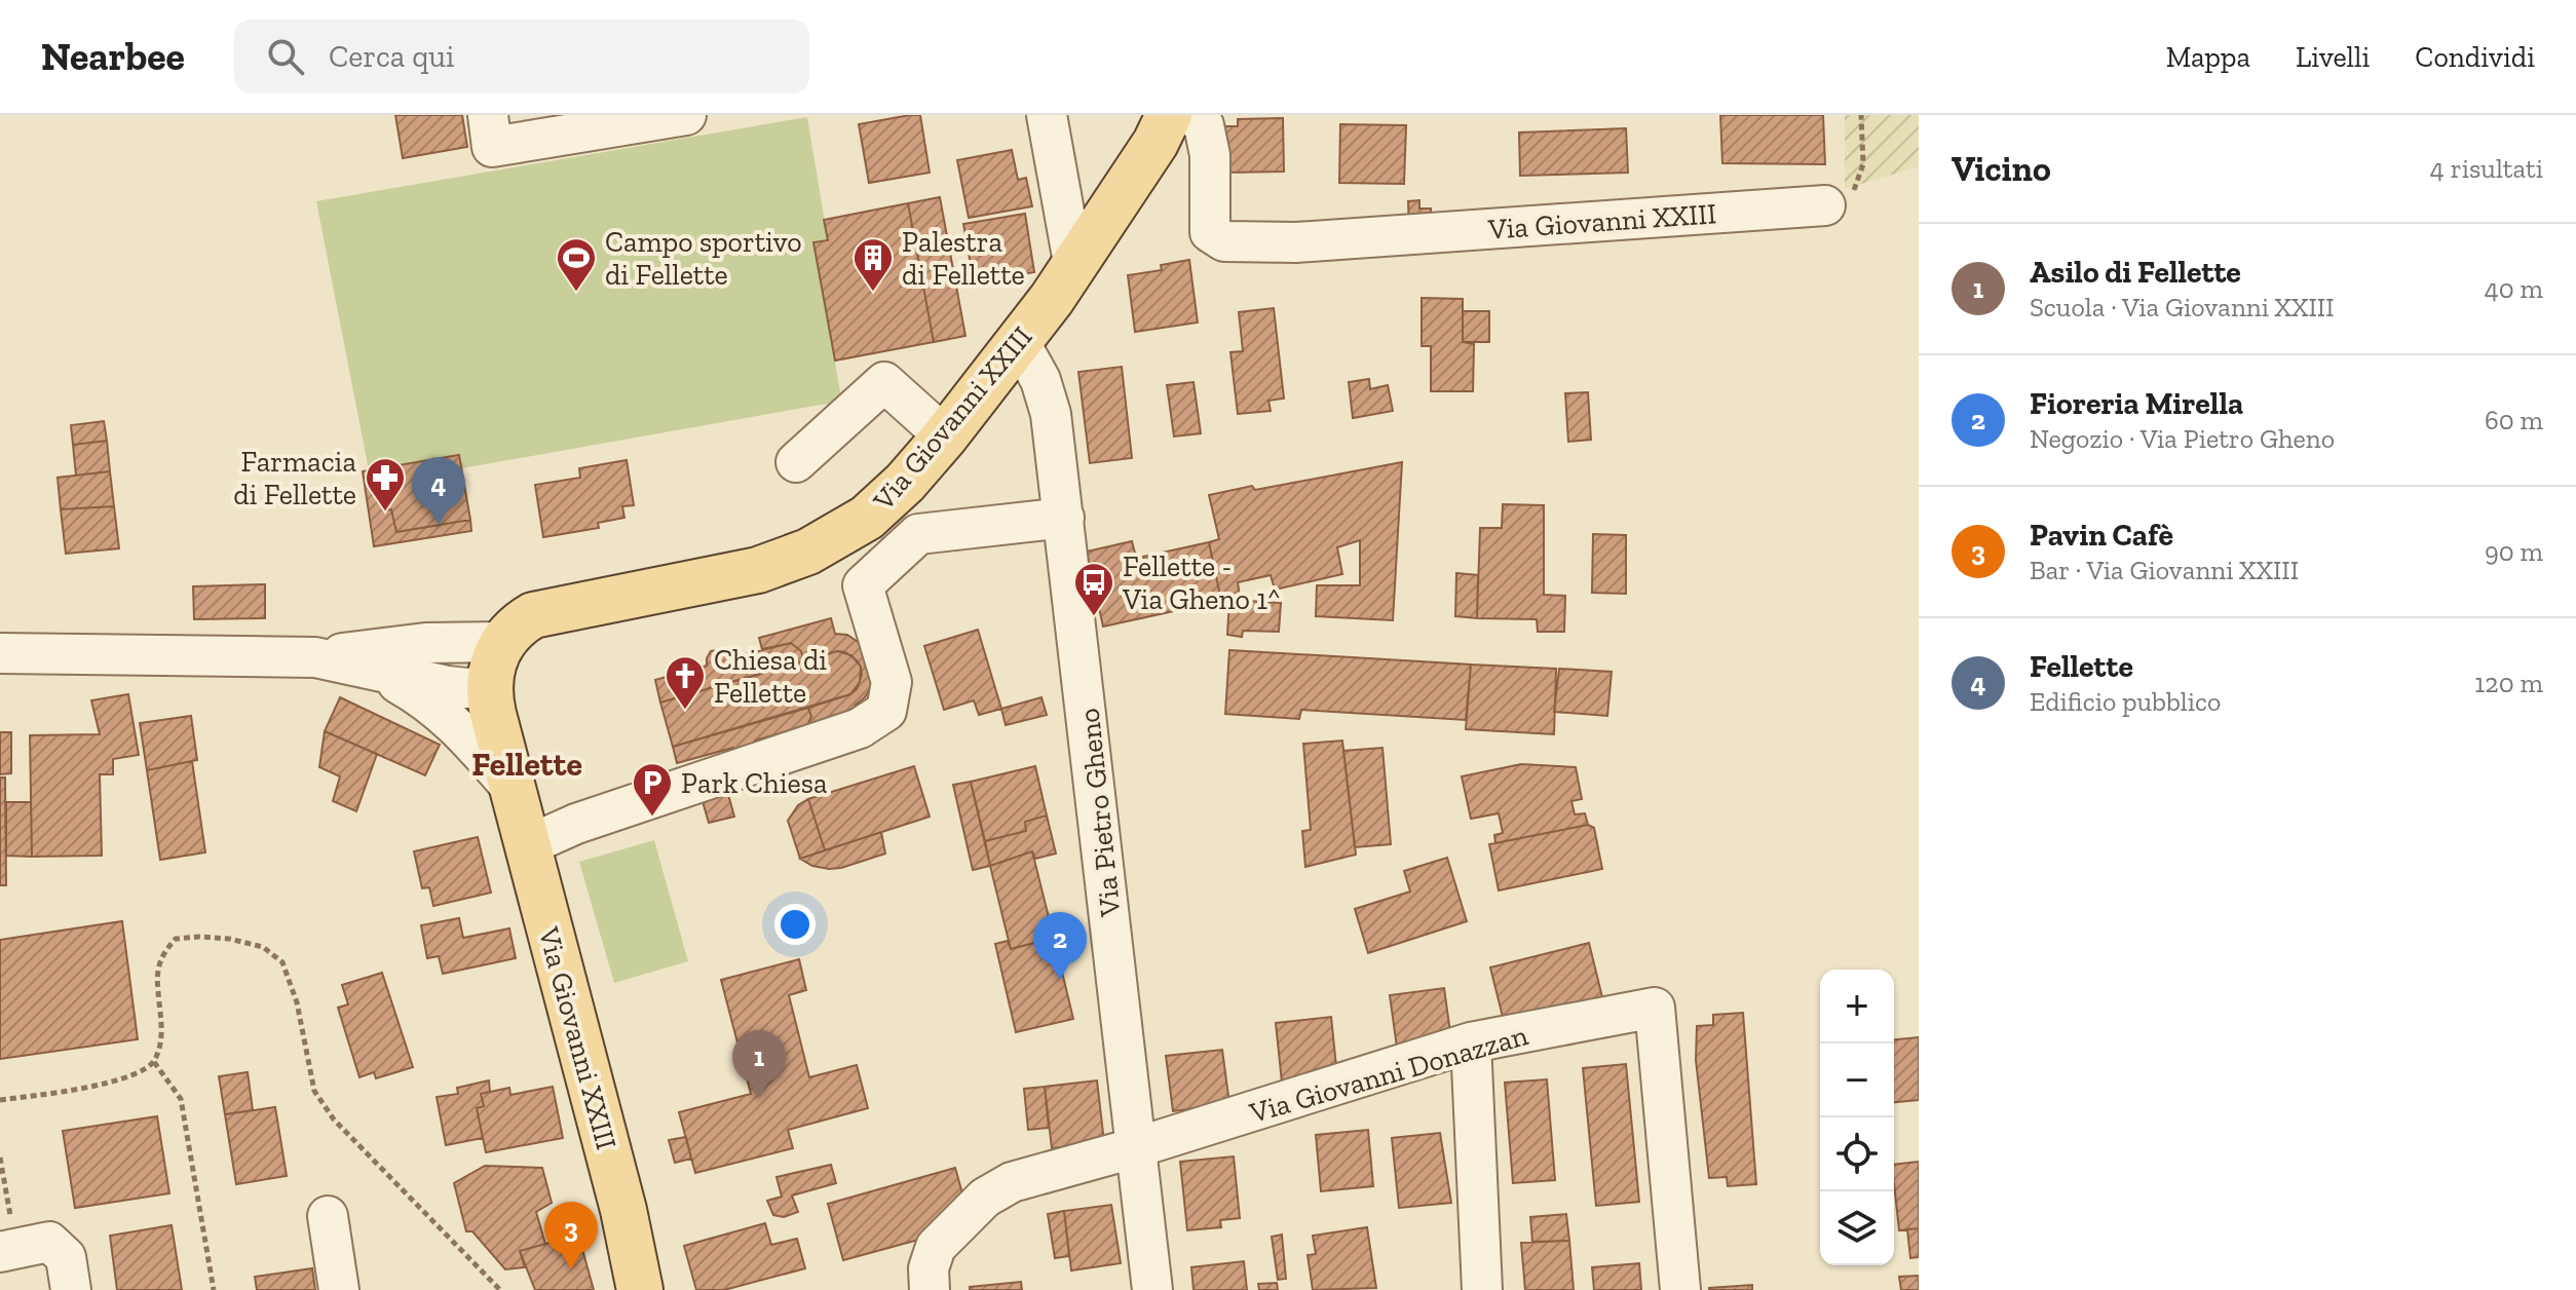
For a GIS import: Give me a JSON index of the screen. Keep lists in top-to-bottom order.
{
  "streets": {
    "main road": ["Via Giovanni XXIII"],
    "street": ["Via Pietro Gheno", "Via Giovanni Donazzan"]
  },
  "crossings": [
    ["Via Giovanni XXIII", "Via Pietro Gheno"],
    ["Via Pietro Gheno", "Via Giovanni Donazzan"]
  ],
  "districts": ["Fellette"],
  "places": {
    "sports": ["Campo sportivo di Fellette"],
    "building": ["Palestra di Fellette"],
    "pharmacy": ["Farmacia di Fellette"],
    "bus stop": ["Fellette - Via Gheno 1^"],
    "church": ["Chiesa di Fellette"],
    "parking": ["Park Chiesa"]
  },
  "page": {
    "header": "Nearbee",
    "search": "Cerca qui",
    "nav": ["Mappa", "Livelli", "Condividi"],
    "heading": ["Vicino", "4 risultati"],
    "list": [
      {
        "mark": "1",
        "name": "Asilo di Fellette",
        "note": "Scuola · Via Giovanni XXIII",
        "value": "40 m"
      },
      {
        "mark": "2",
        "name": "Fioreria Mirella",
        "note": "Negozio · Via Pietro Gheno",
        "value": "60 m"
      },
      {
        "mark": "3",
        "name": "Pavin Cafè",
        "note": "Bar · Via Giovanni XXIII",
        "value": "90 m"
      },
      {
        "mark": "4",
        "name": "Fellette",
        "note": "Edificio pubblico",
        "value": "120 m"
      }
    ],
    "pins": [
      "4",
      "2",
      "1",
      "3"
    ],
    "map_buttons": ["+", "−"]
  }
}
